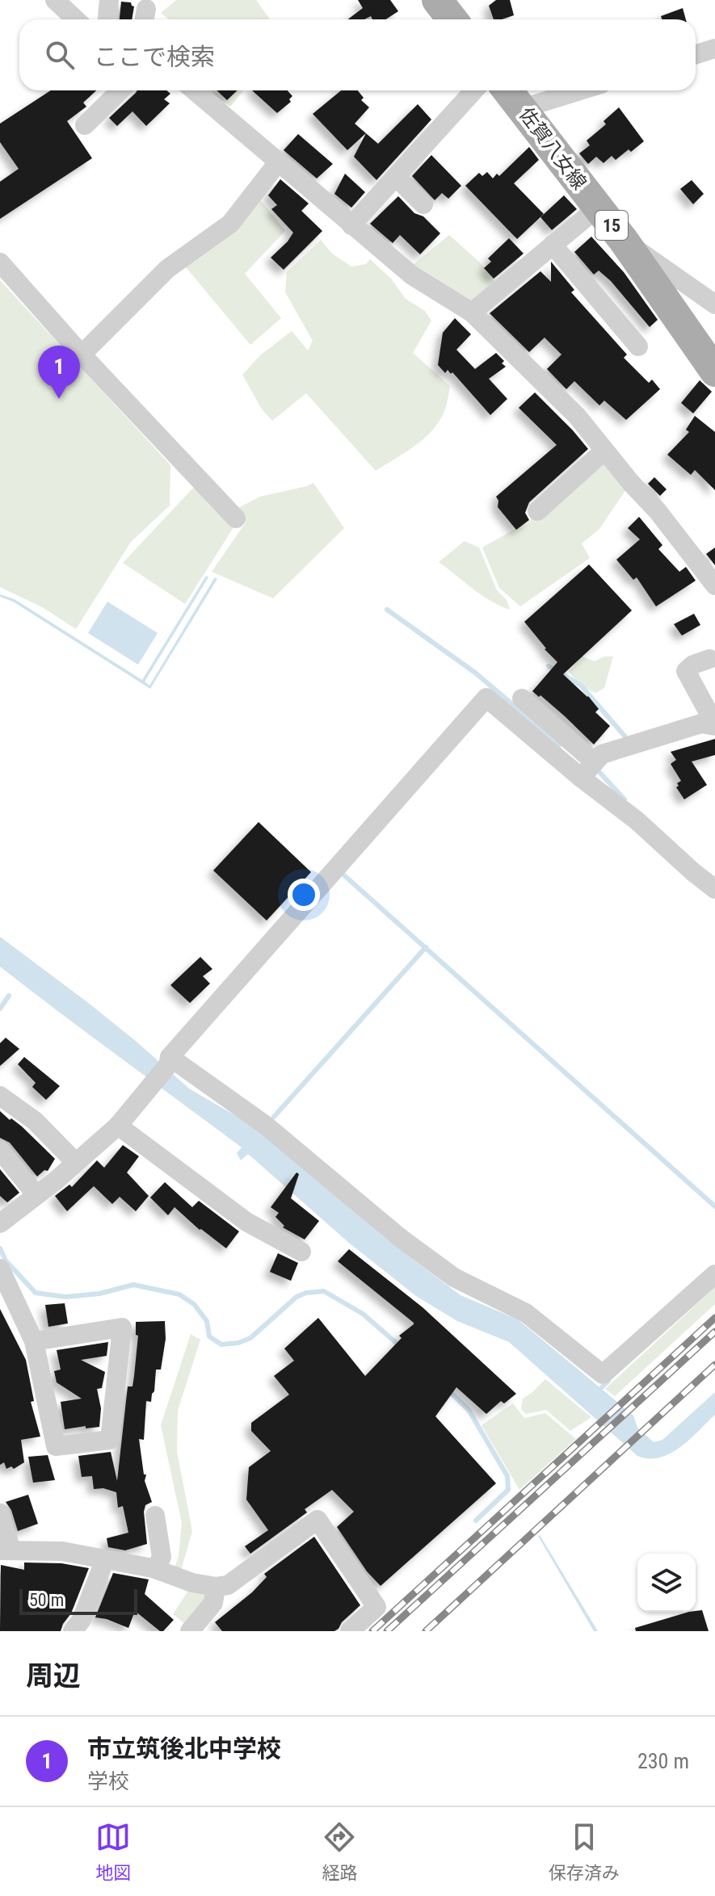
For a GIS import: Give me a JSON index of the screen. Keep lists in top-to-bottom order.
{
  "streets": {
    "main road": ["佐賀八女線", "15"]
  },
  "scale_bar": "50 m",
  "page": {
    "search": "ここで検索",
    "pins": "1",
    "scale": "50 m",
    "heading": "周辺",
    "list": [
      {
        "mark": "1",
        "name": "市立筑後北中学校",
        "note": "学校",
        "value": "230 m"
      }
    ],
    "nav": ["地図", "経路", "保存済み"]
  }
}
